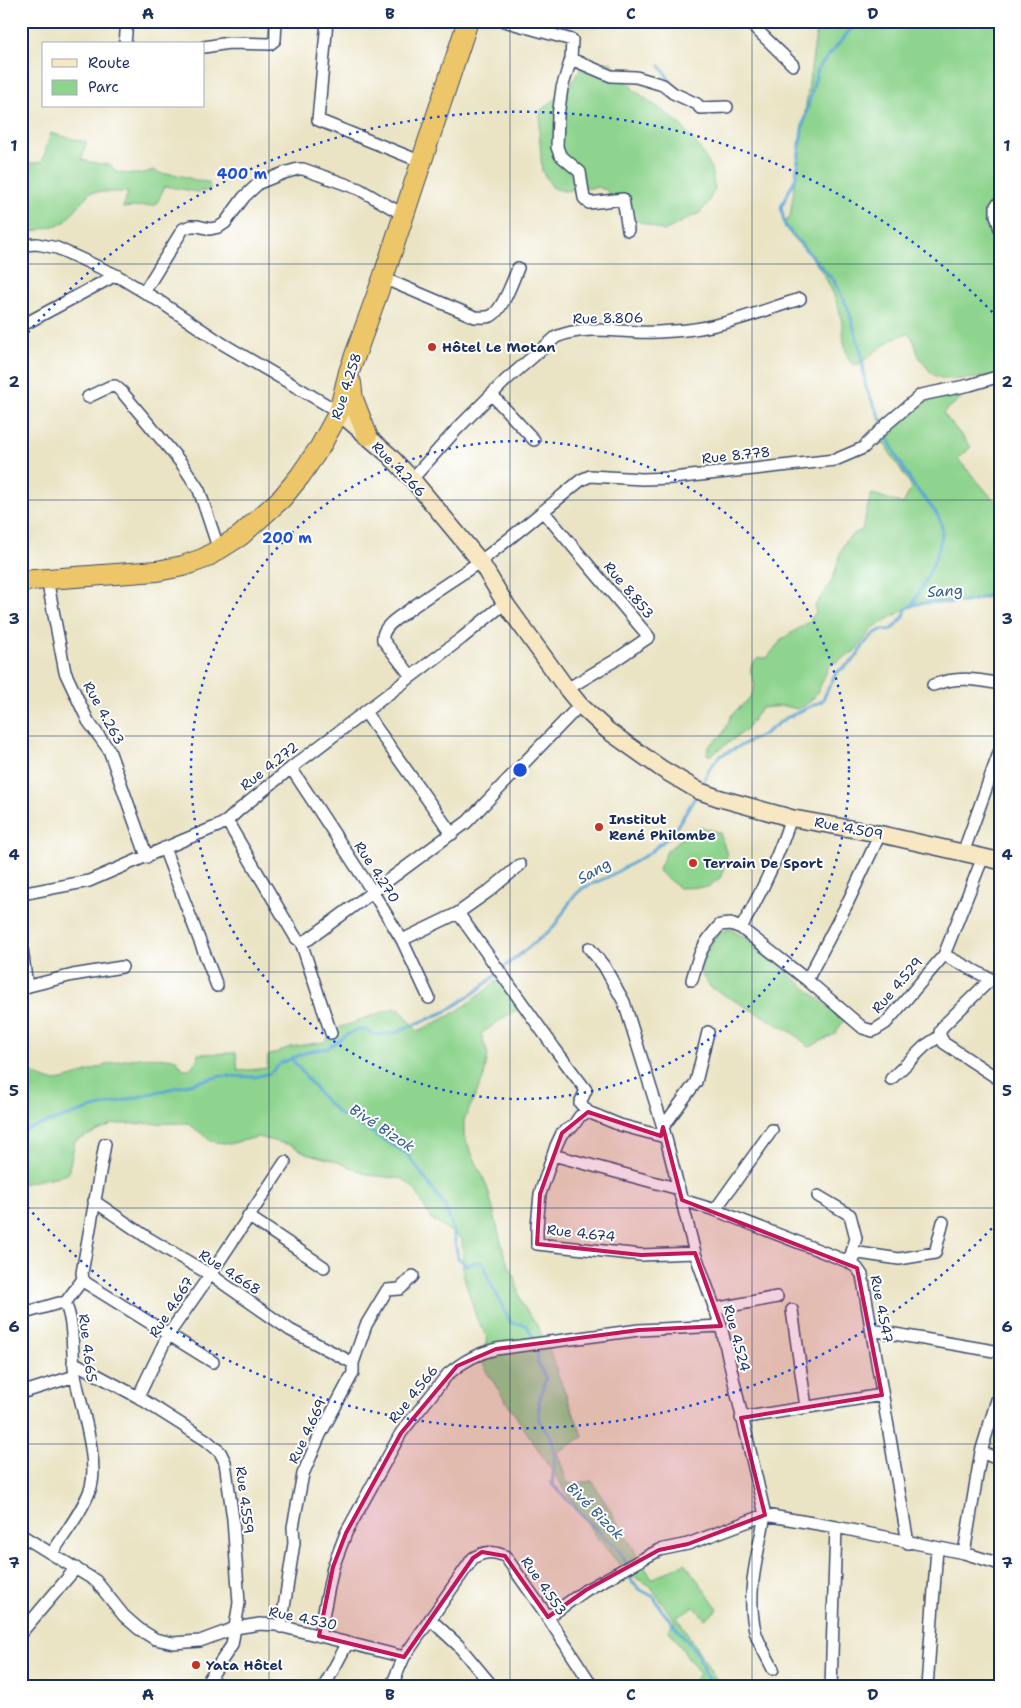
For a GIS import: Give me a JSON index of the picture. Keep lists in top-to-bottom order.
{
  "streets": {
    "highway": ["Rue 4.258"],
    "street": [
      "Rue 8.806",
      "Rue 8.778",
      "Rue 4.266",
      "Rue 8.853",
      "Rue 4.263",
      "Rue 4.272",
      "Rue 4.509",
      "Rue 4.270",
      "Rue 4.529",
      "Rue 4.674",
      "Rue 4.668",
      "Rue 4.667",
      "Rue 4.547",
      "Rue 4.524",
      "Rue 4.665",
      "Rue 4.566",
      "Rue 4.669",
      "Rue 4.559",
      "Rue 4.553",
      "Rue 4.530"
    ]
  },
  "crossings": [
    ["Rue 8.806", "Rue 4.266"],
    ["Rue 4.258", "Rue 4.266"],
    ["Rue 4.258", "Rue 4.263"],
    ["Rue 8.778", "Rue 4.266"],
    ["Rue 8.778", "Rue 8.853"],
    ["Rue 8.778", "Rue 4.272"],
    ["Rue 4.266", "Rue 8.853"],
    ["Rue 4.266", "Rue 4.272"],
    ["Rue 4.266", "Rue 4.509"],
    ["Rue 4.263", "Rue 4.272"],
    ["Rue 4.272", "Rue 4.270"],
    ["Rue 4.509", "Rue 4.529"],
    ["Rue 4.674", "Rue 4.524"],
    ["Rue 4.668", "Rue 4.667"],
    ["Rue 4.668", "Rue 4.669"],
    ["Rue 4.667", "Rue 4.559"],
    ["Rue 4.524", "Rue 4.566"],
    ["Rue 4.665", "Rue 4.559"],
    ["Rue 4.665", "Rue 4.530"],
    ["Rue 4.566", "Rue 4.530"],
    ["Rue 4.669", "Rue 4.530"],
    ["Rue 4.559", "Rue 4.530"],
    ["Rue 4.553", "Rue 4.530"]
  ],
  "water": ["Sang", "Bivé Bizok"],
  "places": [
    "Hôtel Le Motan",
    "Institut René Philombe",
    "Terrain De Sport",
    "Yata Hôtel"
  ],
  "legend": ["Route", "Parc"],
  "grid": {
    "columns": [
      "A",
      "B",
      "C",
      "D"
    ],
    "rows": [
      "1",
      "2",
      "3",
      "4",
      "5",
      "6",
      "7"
    ]
  },
  "rings": ["400 m", "200 m"]
}
